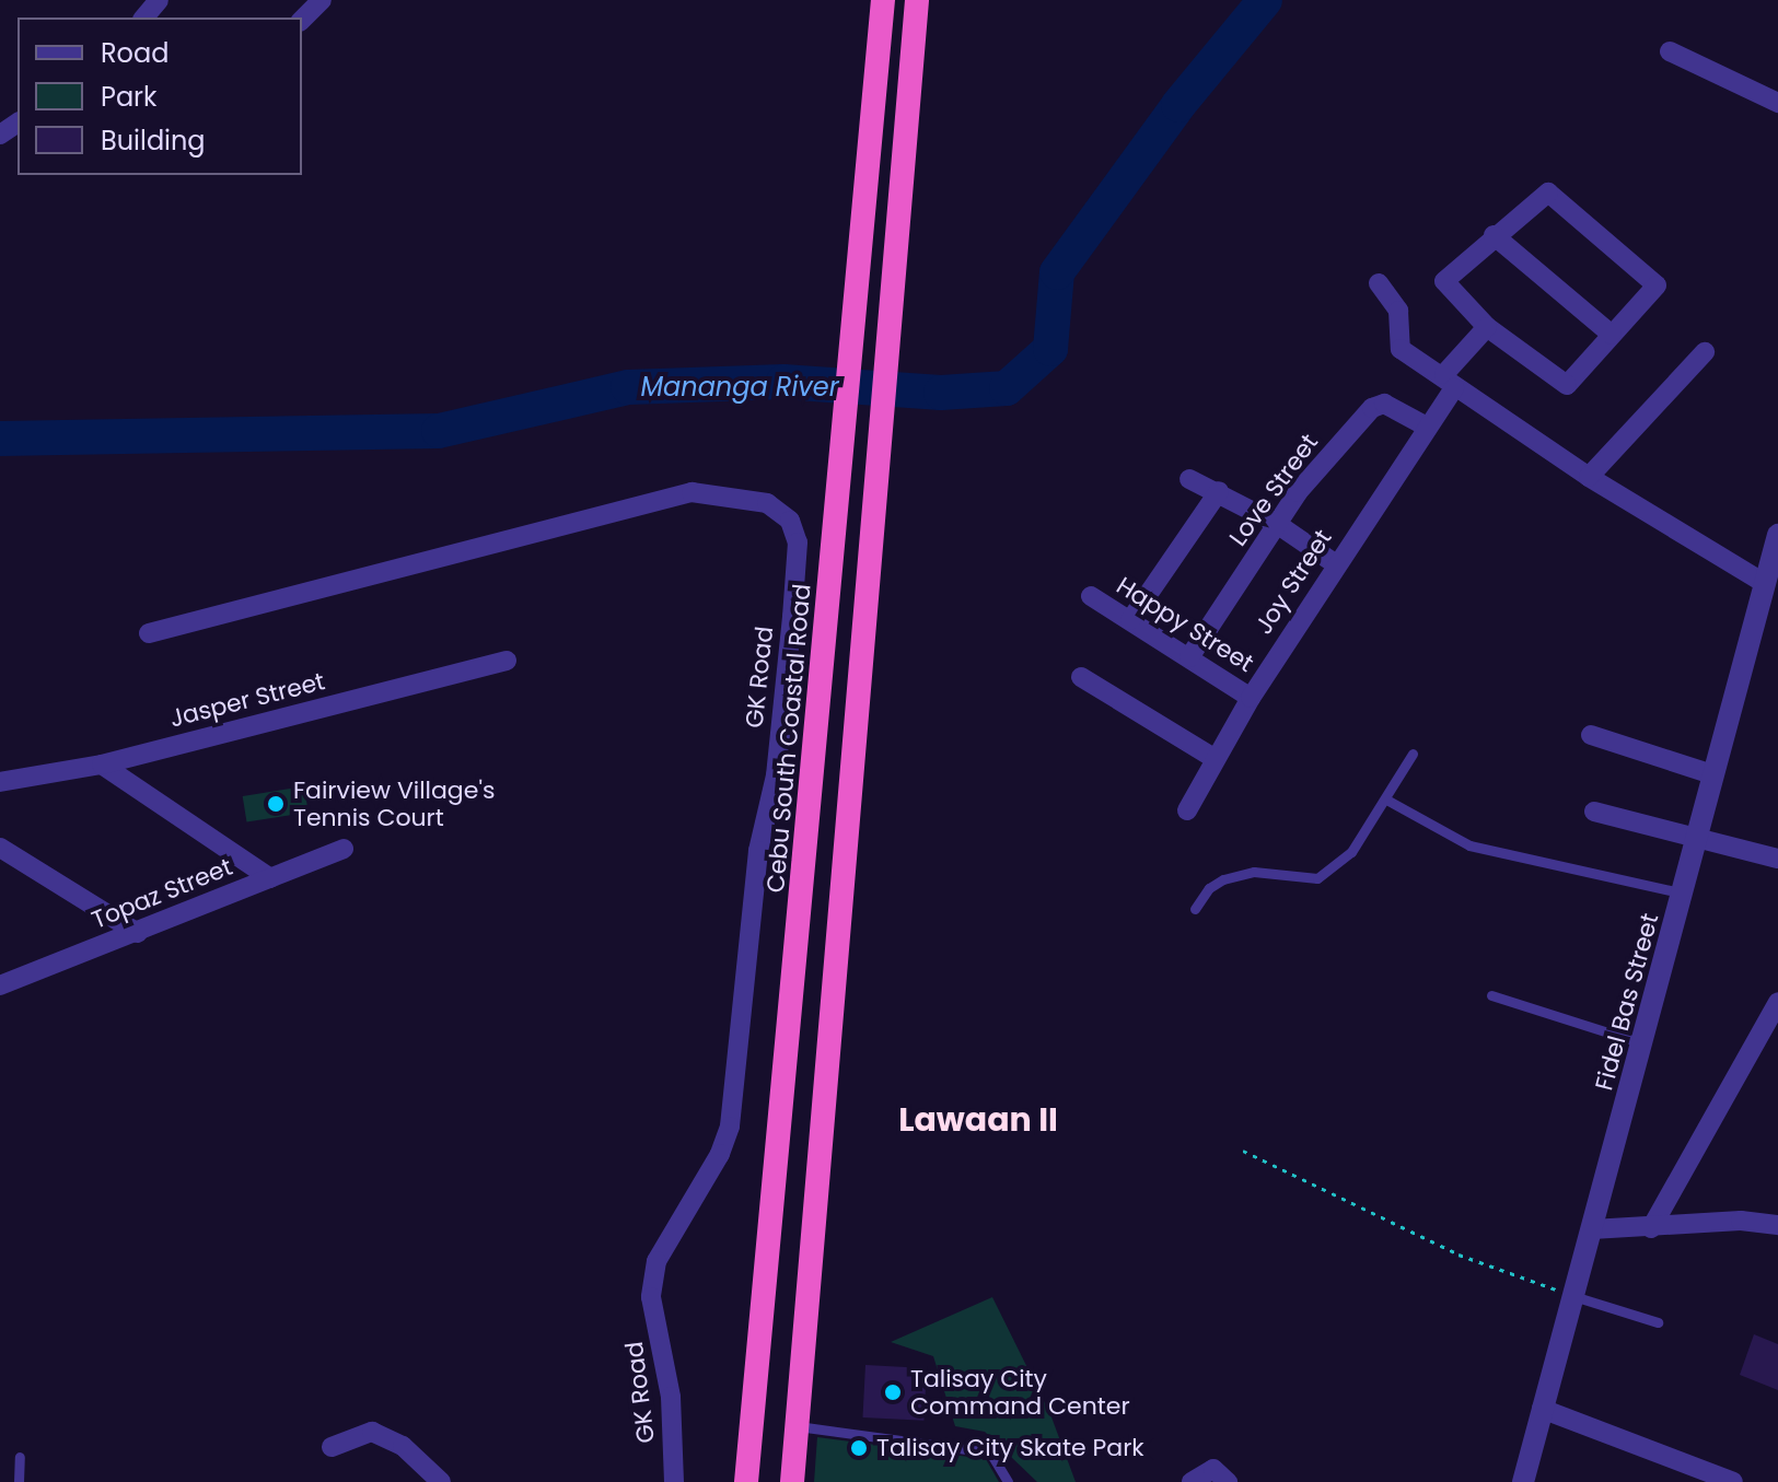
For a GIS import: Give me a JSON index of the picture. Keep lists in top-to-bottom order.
{
  "streets": {
    "highway": ["Cebu South Coastal Road"],
    "street": [
      "Love Street",
      "Joy Street",
      "Happy Street",
      "GK Road",
      "Jasper Street",
      "Topaz Street",
      "Fidel Bas Street"
    ]
  },
  "crossings": [
    ["Love Street", "Joy Street"],
    ["Love Street", "Happy Street"],
    ["Joy Street", "Happy Street"]
  ],
  "districts": ["Lawaan II"],
  "water": ["Mananga River"],
  "places": ["Fairview Village's Tennis Court", "Talisay City Command Center", "Talisay City Skate Park"],
  "legend": ["Road", "Park", "Building"]
}
